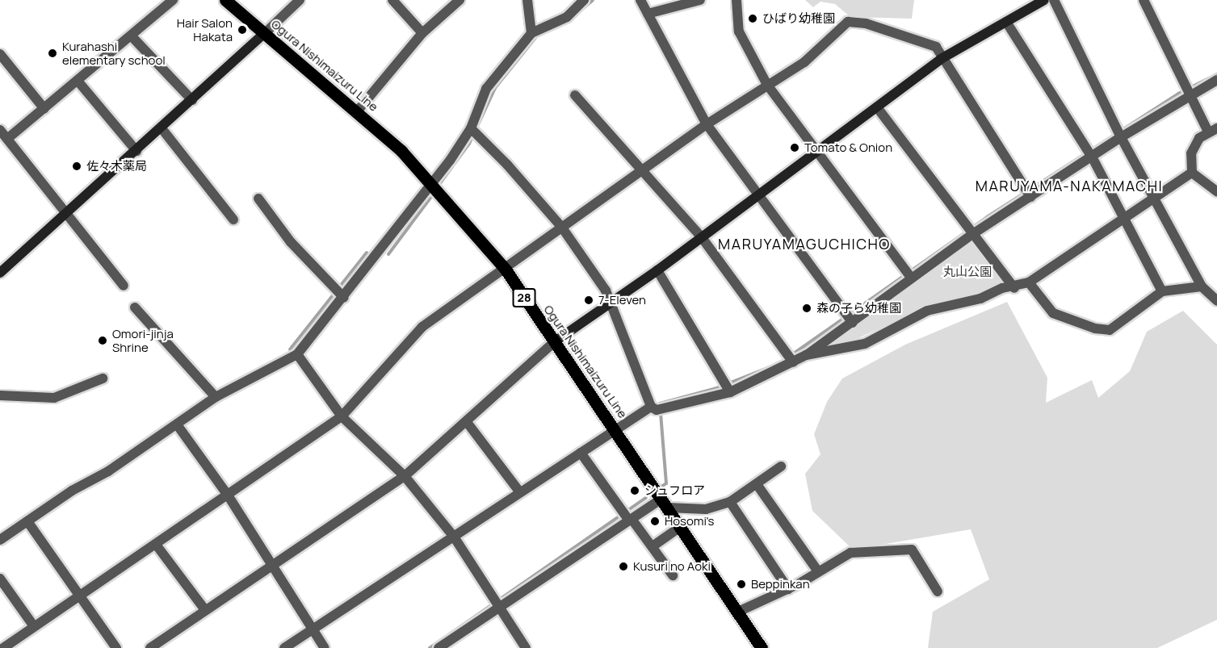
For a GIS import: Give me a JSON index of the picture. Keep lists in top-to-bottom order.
{
  "streets": {
    "main road": ["Ogura Nishimaizuru Line", "28"]
  },
  "districts": ["MARUYAMA-NAKAMACHI", "MARUYAMAGUCHICHO"],
  "parks": ["丸山公園"],
  "places": [
    "ひばり幼稚園",
    "Hair Salon Hakata",
    "Kurahashi elementary school",
    "Tomato & Onion",
    "佐々木薬局",
    "7-Eleven",
    "森の子ら幼稚園",
    "Omori-jinja Shrine",
    "シュフロア",
    "Hosomi's",
    "Kusuri no Aoki",
    "Beppinkan"
  ]
}
